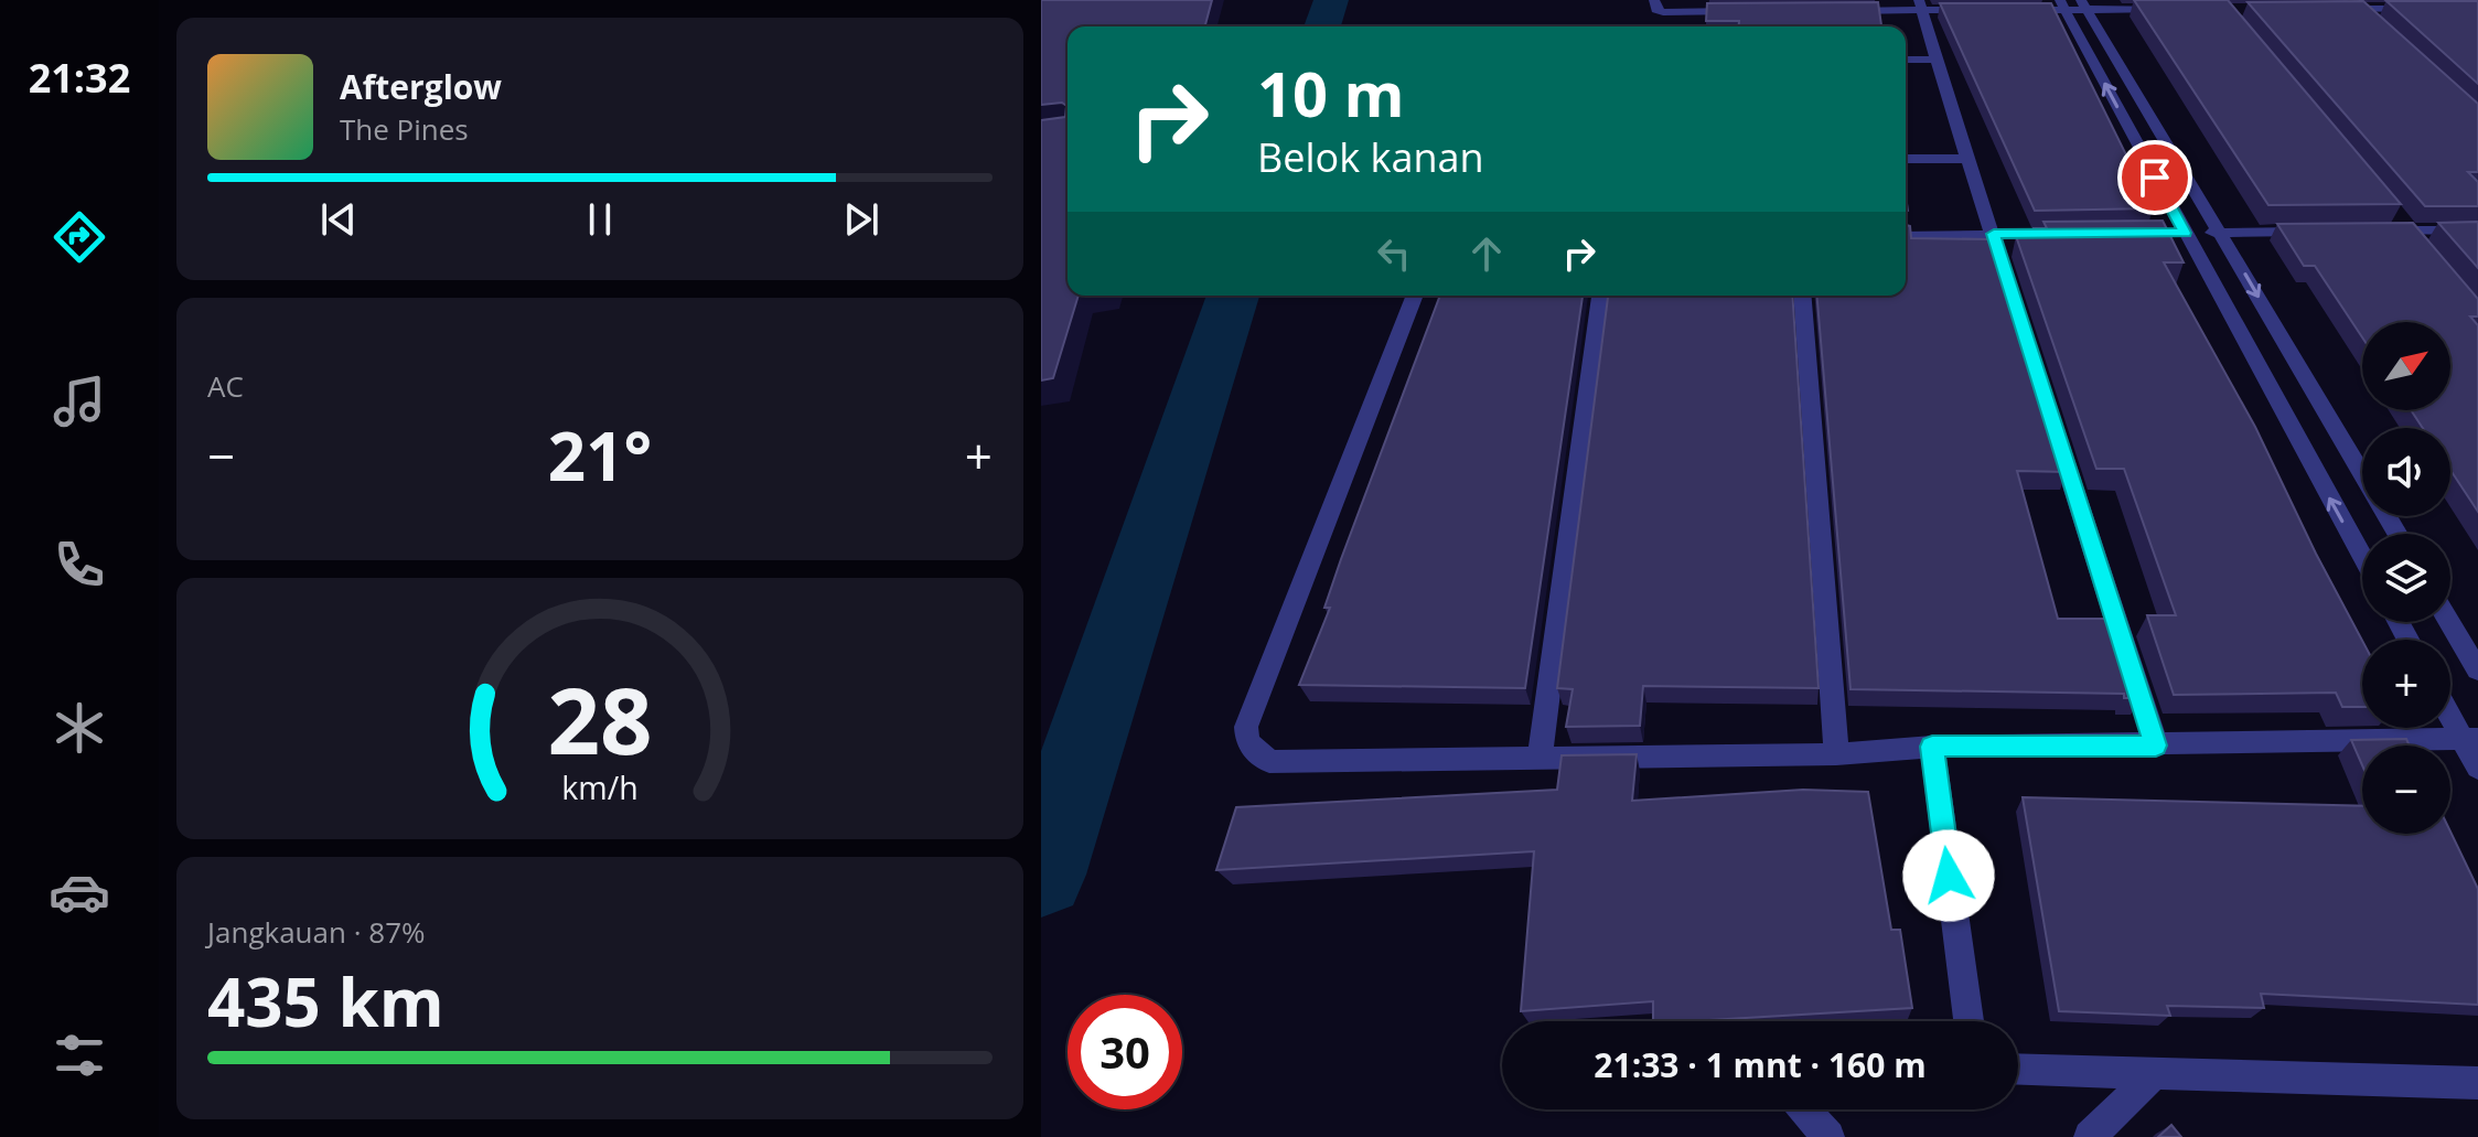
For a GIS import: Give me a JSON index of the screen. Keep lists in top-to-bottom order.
{
  "north": "top right",
  "page": {
    "tabs": "21:32",
    "turn": ["10 m", "Belok kanan"],
    "song": ["Afterglow", "The Pines"],
    "tile": [
      "AC",
      ["Jangkauan · 87%", "435 km"]
    ],
    "map_buttons": ["+", "−"],
    "heat": ["−", "21°", "+"],
    "limit": "30",
    "trip": "21:33 · 1 mnt · 160 m",
    "gauge": ["28", "km/h"]
  }
}
